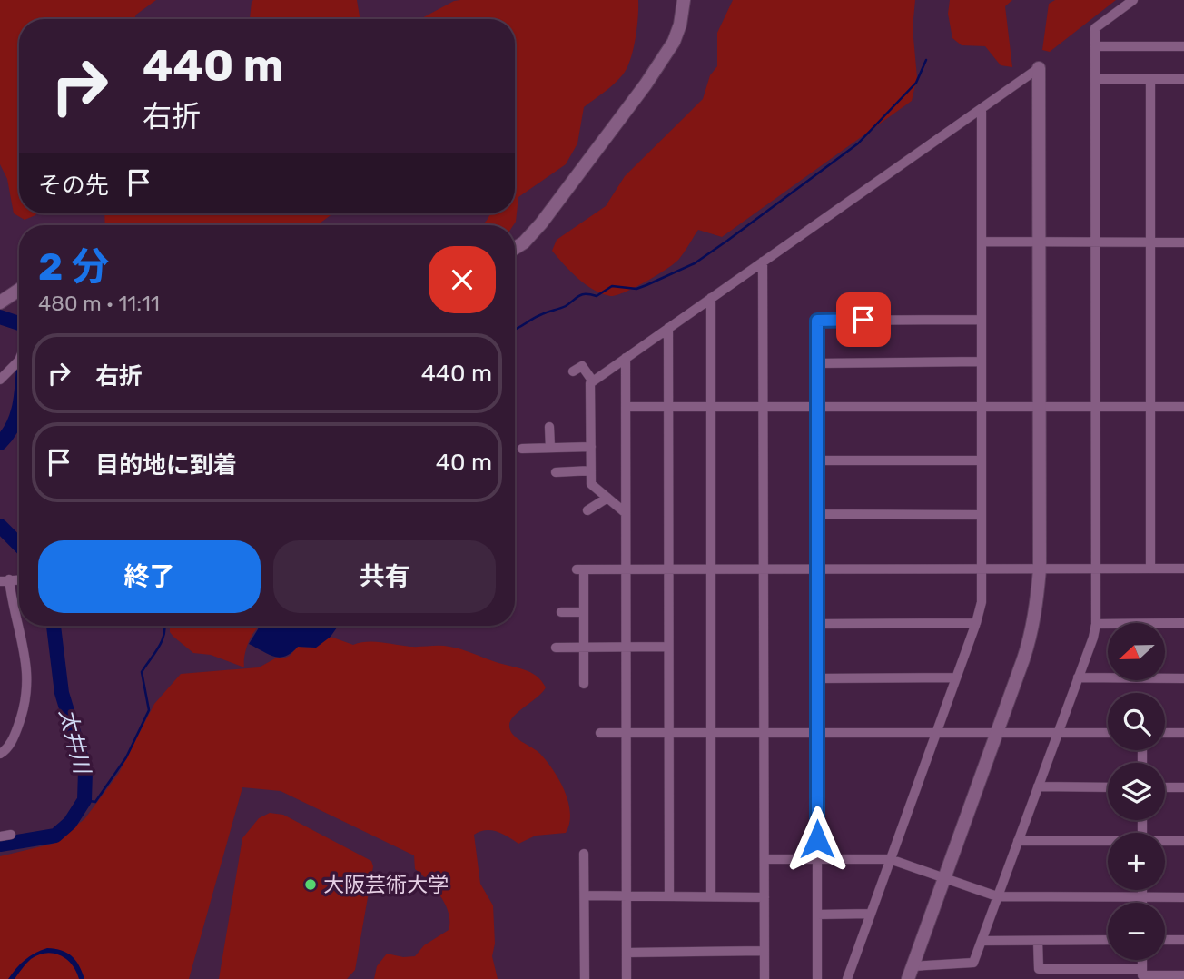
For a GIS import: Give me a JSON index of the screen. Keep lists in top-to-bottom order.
{
  "water": ["太井川"],
  "places": ["大阪芸術大学"],
  "north": "left",
  "page": {
    "turn": ["440 m", "右折"],
    "then": "その先",
    "heading": ["2 分", "480 m · 11:11"],
    "list": [
      {
        "name": "右折",
        "value": "440 m"
      },
      {
        "name": "目的地に到着",
        "value": "40 m"
      }
    ],
    "buttons": ["終了", "共有"],
    "map_buttons": ["+", "−"]
  }
}
